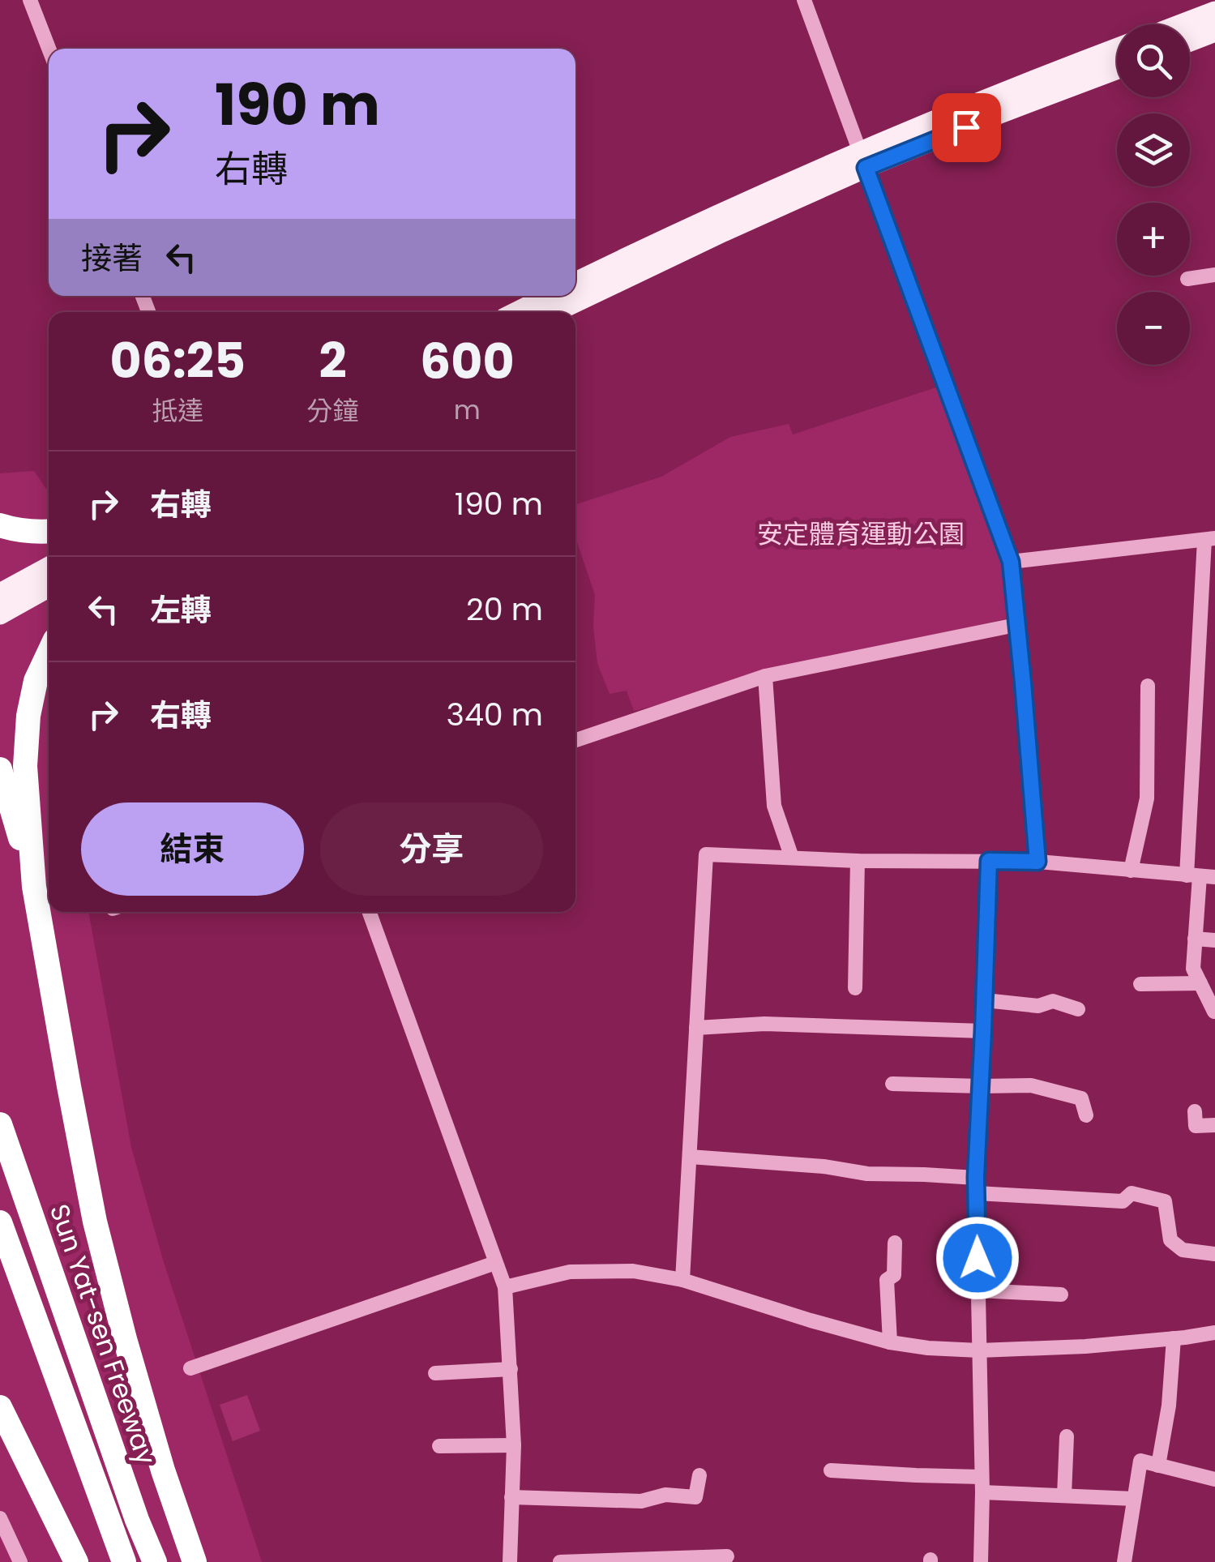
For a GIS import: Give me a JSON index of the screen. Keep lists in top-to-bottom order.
{
  "streets": {
    "highway": ["Sun Yat-sen Freeway"]
  },
  "parks": ["安定體育運動公園"],
  "page": {
    "map_buttons": ["+", "−"],
    "turn": ["190 m", "右轉"],
    "then": "接著",
    "eta": [
      "06:25",
      "抵達",
      "2",
      "分鐘",
      "600",
      "m"
    ],
    "list": [
      {
        "name": "右轉",
        "value": "190 m"
      },
      {
        "name": "左轉",
        "value": "20 m"
      },
      {
        "name": "右轉",
        "value": "340 m"
      }
    ],
    "buttons": ["結束", "分享"]
  }
}
